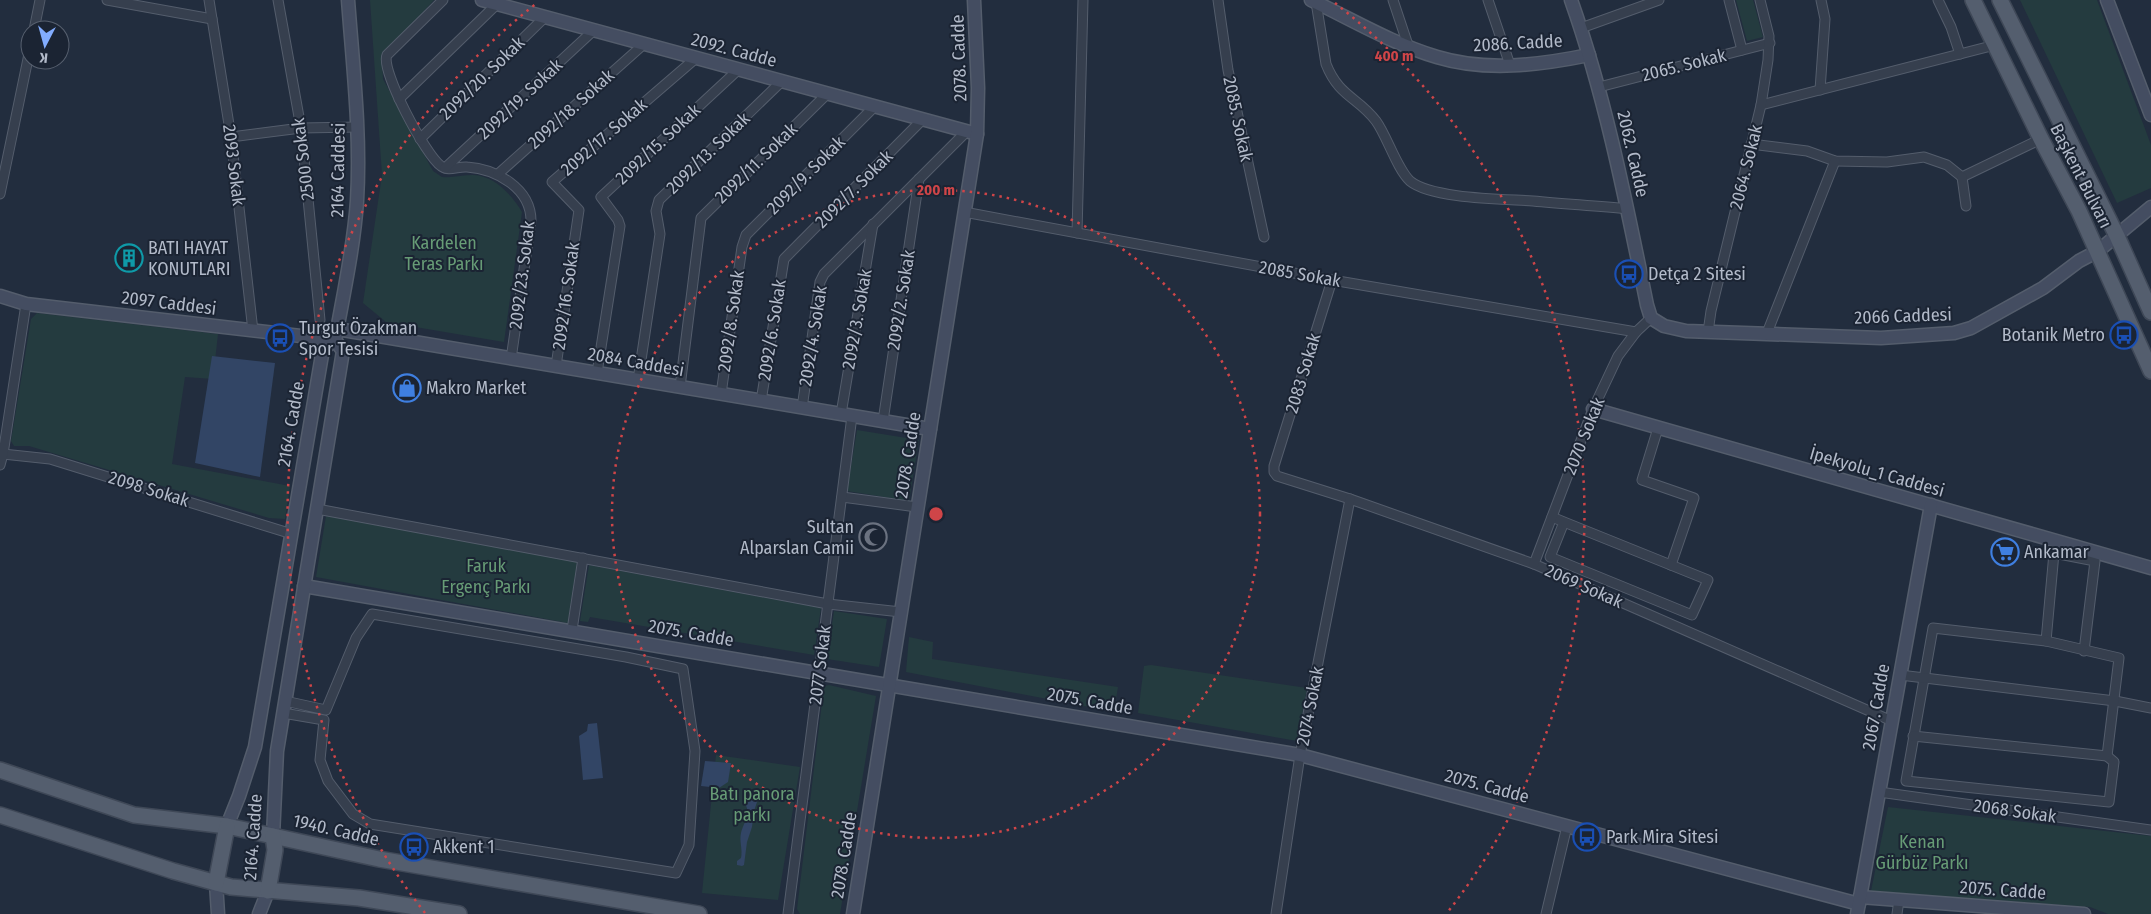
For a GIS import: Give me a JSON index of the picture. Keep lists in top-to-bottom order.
{
  "streets": {
    "main road": ["Başkent Bulvarı", "2164. Cadde", "1940. Cadde"],
    "street": [
      "2086. Cadde",
      "2092. Cadde",
      "2078. Cadde",
      "2065. Sokak",
      "2092/20. Sokak",
      "2092/19. Sokak",
      "2092/18. Sokak",
      "2085. Sokak",
      "2092/17. Sokak",
      "2092/15. Sokak",
      "2092/13. Sokak",
      "2062. Cadde",
      "2500 Sokak",
      "2092/11. Sokak",
      "2093 Sokak",
      "2064. Sokak",
      "2164 Caddesi",
      "2092/9. Sokak",
      "2092/7. Sokak",
      "2085 Sokak",
      "2092/23. Sokak",
      "2092/16. Sokak",
      "2092/2. Sokak",
      "2097 Caddesi",
      "2066 Caddesi",
      "2092/3. Sokak",
      "2092/8. Sokak",
      "2092/6. Sokak",
      "2092/4. Sokak",
      "2084 Caddesi",
      "2083 Sokak",
      "2070 Sokak",
      "İpekyolu_1 Caddesi",
      "2098 Sokak",
      "2069 Sokak",
      "2075. Cadde",
      "2077 Sokak",
      "2074 Sokak",
      "2067. Cadde",
      "2068 Sokak"
    ]
  },
  "crossings": [
    ["2086. Cadde", "2062. Cadde"],
    ["2092. Cadde", "2078. Cadde"],
    ["2092. Cadde", "2092/20. Sokak"],
    ["2092. Cadde", "2092/19. Sokak"],
    ["2092. Cadde", "2092/18. Sokak"],
    ["2092. Cadde", "2092/17. Sokak"],
    ["2092. Cadde", "2092/15. Sokak"],
    ["2092. Cadde", "2092/13. Sokak"],
    ["2092. Cadde", "2092/11. Sokak"],
    ["2092. Cadde", "2092/9. Sokak"],
    ["2092. Cadde", "2092/7. Sokak"],
    ["2078. Cadde", "2085 Sokak"],
    ["2078. Cadde", "2084 Caddesi"],
    ["2078. Cadde", "2075. Cadde"],
    ["2065. Sokak", "2062. Cadde"],
    ["2065. Sokak", "2064. Sokak"],
    ["2092/19. Sokak", "2092/23. Sokak"],
    ["2092/18. Sokak", "2092/23. Sokak"],
    ["2092/17. Sokak", "2092/16. Sokak"],
    ["2092/15. Sokak", "2084 Caddesi"],
    ["2092/13. Sokak", "2084 Caddesi"],
    ["2062. Cadde", "2066 Caddesi"],
    ["2062. Cadde", "2070 Sokak"],
    ["2092/11. Sokak", "2084 Caddesi"],
    ["2093 Sokak", "2097 Caddesi"],
    ["2064. Sokak", "2066 Caddesi"],
    ["2164 Caddesi", "2097 Caddesi"],
    ["2164 Caddesi", "2084 Caddesi"],
    ["2164 Caddesi", "2164. Cadde"],
    ["2092/9. Sokak", "2092/8. Sokak"],
    ["Başkent Bulvarı", "2066 Caddesi"],
    ["2092/7. Sokak", "2092/6. Sokak"],
    ["2085 Sokak", "2083 Sokak"],
    ["2085 Sokak", "2070 Sokak"],
    ["2092/23. Sokak", "2084 Caddesi"],
    ["2092/16. Sokak", "2084 Caddesi"],
    ["2092/2. Sokak", "2084 Caddesi"],
    ["2097 Caddesi", "2084 Caddesi"],
    ["2097 Caddesi", "2164. Cadde"],
    ["2066 Caddesi", "2070 Sokak"],
    ["2092/3. Sokak", "2092/4. Sokak"],
    ["2092/3. Sokak", "2084 Caddesi"],
    ["2092/3. Sokak", "2077 Sokak"],
    ["2092/8. Sokak", "2084 Caddesi"],
    ["2092/6. Sokak", "2084 Caddesi"],
    ["2092/4. Sokak", "2084 Caddesi"],
    ["2084 Caddesi", "2164. Cadde"],
    ["2084 Caddesi", "2077 Sokak"],
    ["2083 Sokak", "2069 Sokak"],
    ["2164. Cadde", "2098 Sokak"],
    ["2164. Cadde", "2075. Cadde"],
    ["2164. Cadde", "1940. Cadde"],
    ["2070 Sokak", "İpekyolu_1 Caddesi"],
    ["2070 Sokak", "2069 Sokak"],
    ["İpekyolu_1 Caddesi", "2067. Cadde"],
    ["2069 Sokak", "2074 Sokak"],
    ["2069 Sokak", "2067. Cadde"],
    ["2075. Cadde", "2077 Sokak"],
    ["2075. Cadde", "2074 Sokak"],
    ["2075. Cadde", "2067. Cadde"],
    ["2067. Cadde", "2068 Sokak"]
  ],
  "parks": [
    "Kardelen Teras Parkı",
    "Faruk Ergenç Parkı",
    "Batı panora parkı",
    "Kenan Gürbüz Parkı"
  ],
  "places": {
    "building": ["BATI HAYAT KONUTLARI"],
    "bus stop": [
      "Detça 2 Sitesi",
      "Botanik Metro",
      "Turgut Özakman Spor Tesisi",
      "Park Mira Sitesi",
      "Akkent 1"
    ],
    "shop": ["Makro Market"],
    "mosque": ["Sultan Alparslan Camii"],
    "supermarket": ["Ankamar"]
  },
  "north": "bottom",
  "rings": ["400 m", "200 m"]
}
